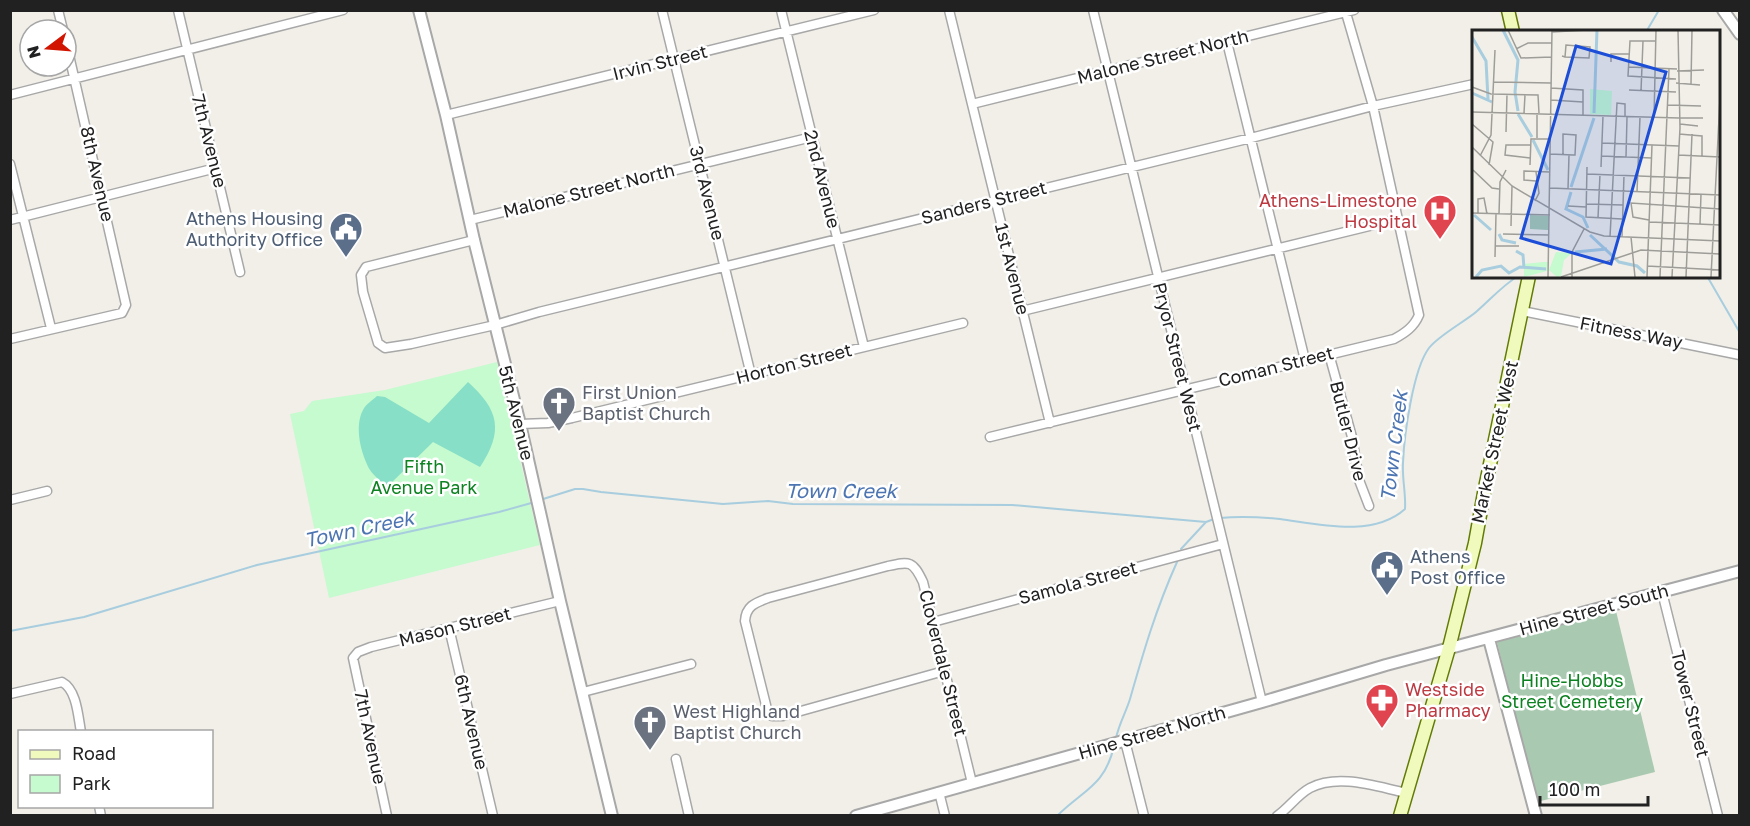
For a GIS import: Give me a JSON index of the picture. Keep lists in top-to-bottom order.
{
  "streets": {
    "main road": ["Market Street West"],
    "street": [
      "Malone Street North",
      "Irvin Street",
      "7th Avenue",
      "8th Avenue",
      "2nd Avenue",
      "3rd Avenue",
      "Sanders Street",
      "1st Avenue",
      "Fitness Way",
      "Pryor Street West",
      "Horton Street",
      "Coman Street",
      "5th Avenue",
      "Butler Drive",
      "Samola Street",
      "Hine Street South",
      "Mason Street",
      "Cloverdale Street",
      "Tower Street",
      "6th Avenue",
      "Hine Street North"
    ]
  },
  "crossings": [
    ["Malone Street North", "2nd Avenue"],
    ["Malone Street North", "3rd Avenue"],
    ["Malone Street North", "1st Avenue"],
    ["Malone Street North", "Pryor Street West"],
    ["Malone Street North", "5th Avenue"],
    ["Irvin Street", "2nd Avenue"],
    ["Irvin Street", "3rd Avenue"],
    ["Irvin Street", "5th Avenue"],
    ["7th Avenue", "Mason Street"],
    ["2nd Avenue", "Sanders Street"],
    ["2nd Avenue", "Horton Street"],
    ["3rd Avenue", "Sanders Street"],
    ["3rd Avenue", "Horton Street"],
    ["Sanders Street", "1st Avenue"],
    ["Sanders Street", "Pryor Street West"],
    ["Sanders Street", "5th Avenue"],
    ["1st Avenue", "Coman Street"],
    ["Fitness Way", "Market Street West"],
    ["Pryor Street West", "Coman Street"],
    ["Pryor Street West", "Samola Street"],
    ["Pryor Street West", "Hine Street North"],
    ["Horton Street", "5th Avenue"],
    ["Coman Street", "Butler Drive"],
    ["5th Avenue", "Mason Street"],
    ["Market Street West", "Hine Street South"],
    ["Market Street West", "Hine Street North"],
    ["Samola Street", "Cloverdale Street"],
    ["Hine Street South", "Tower Street"],
    ["Hine Street South", "Hine Street North"],
    ["Mason Street", "6th Avenue"],
    ["Cloverdale Street", "Hine Street North"]
  ],
  "water": ["Town Creek"],
  "parks": ["Fifth Avenue Park", "Hine-Hobbs Street Cemetery"],
  "places": {
    "hospital": ["Athens-Limestone Hospital"],
    "public building": ["Athens Housing Authority Office", "Athens Post Office"],
    "church": ["First Union Baptist Church", "West Highland Baptist Church"],
    "pharmacy": ["Westside Pharmacy"]
  },
  "legend": ["Road", "Park"],
  "scale_bar": "100 m",
  "north": "left"
}
